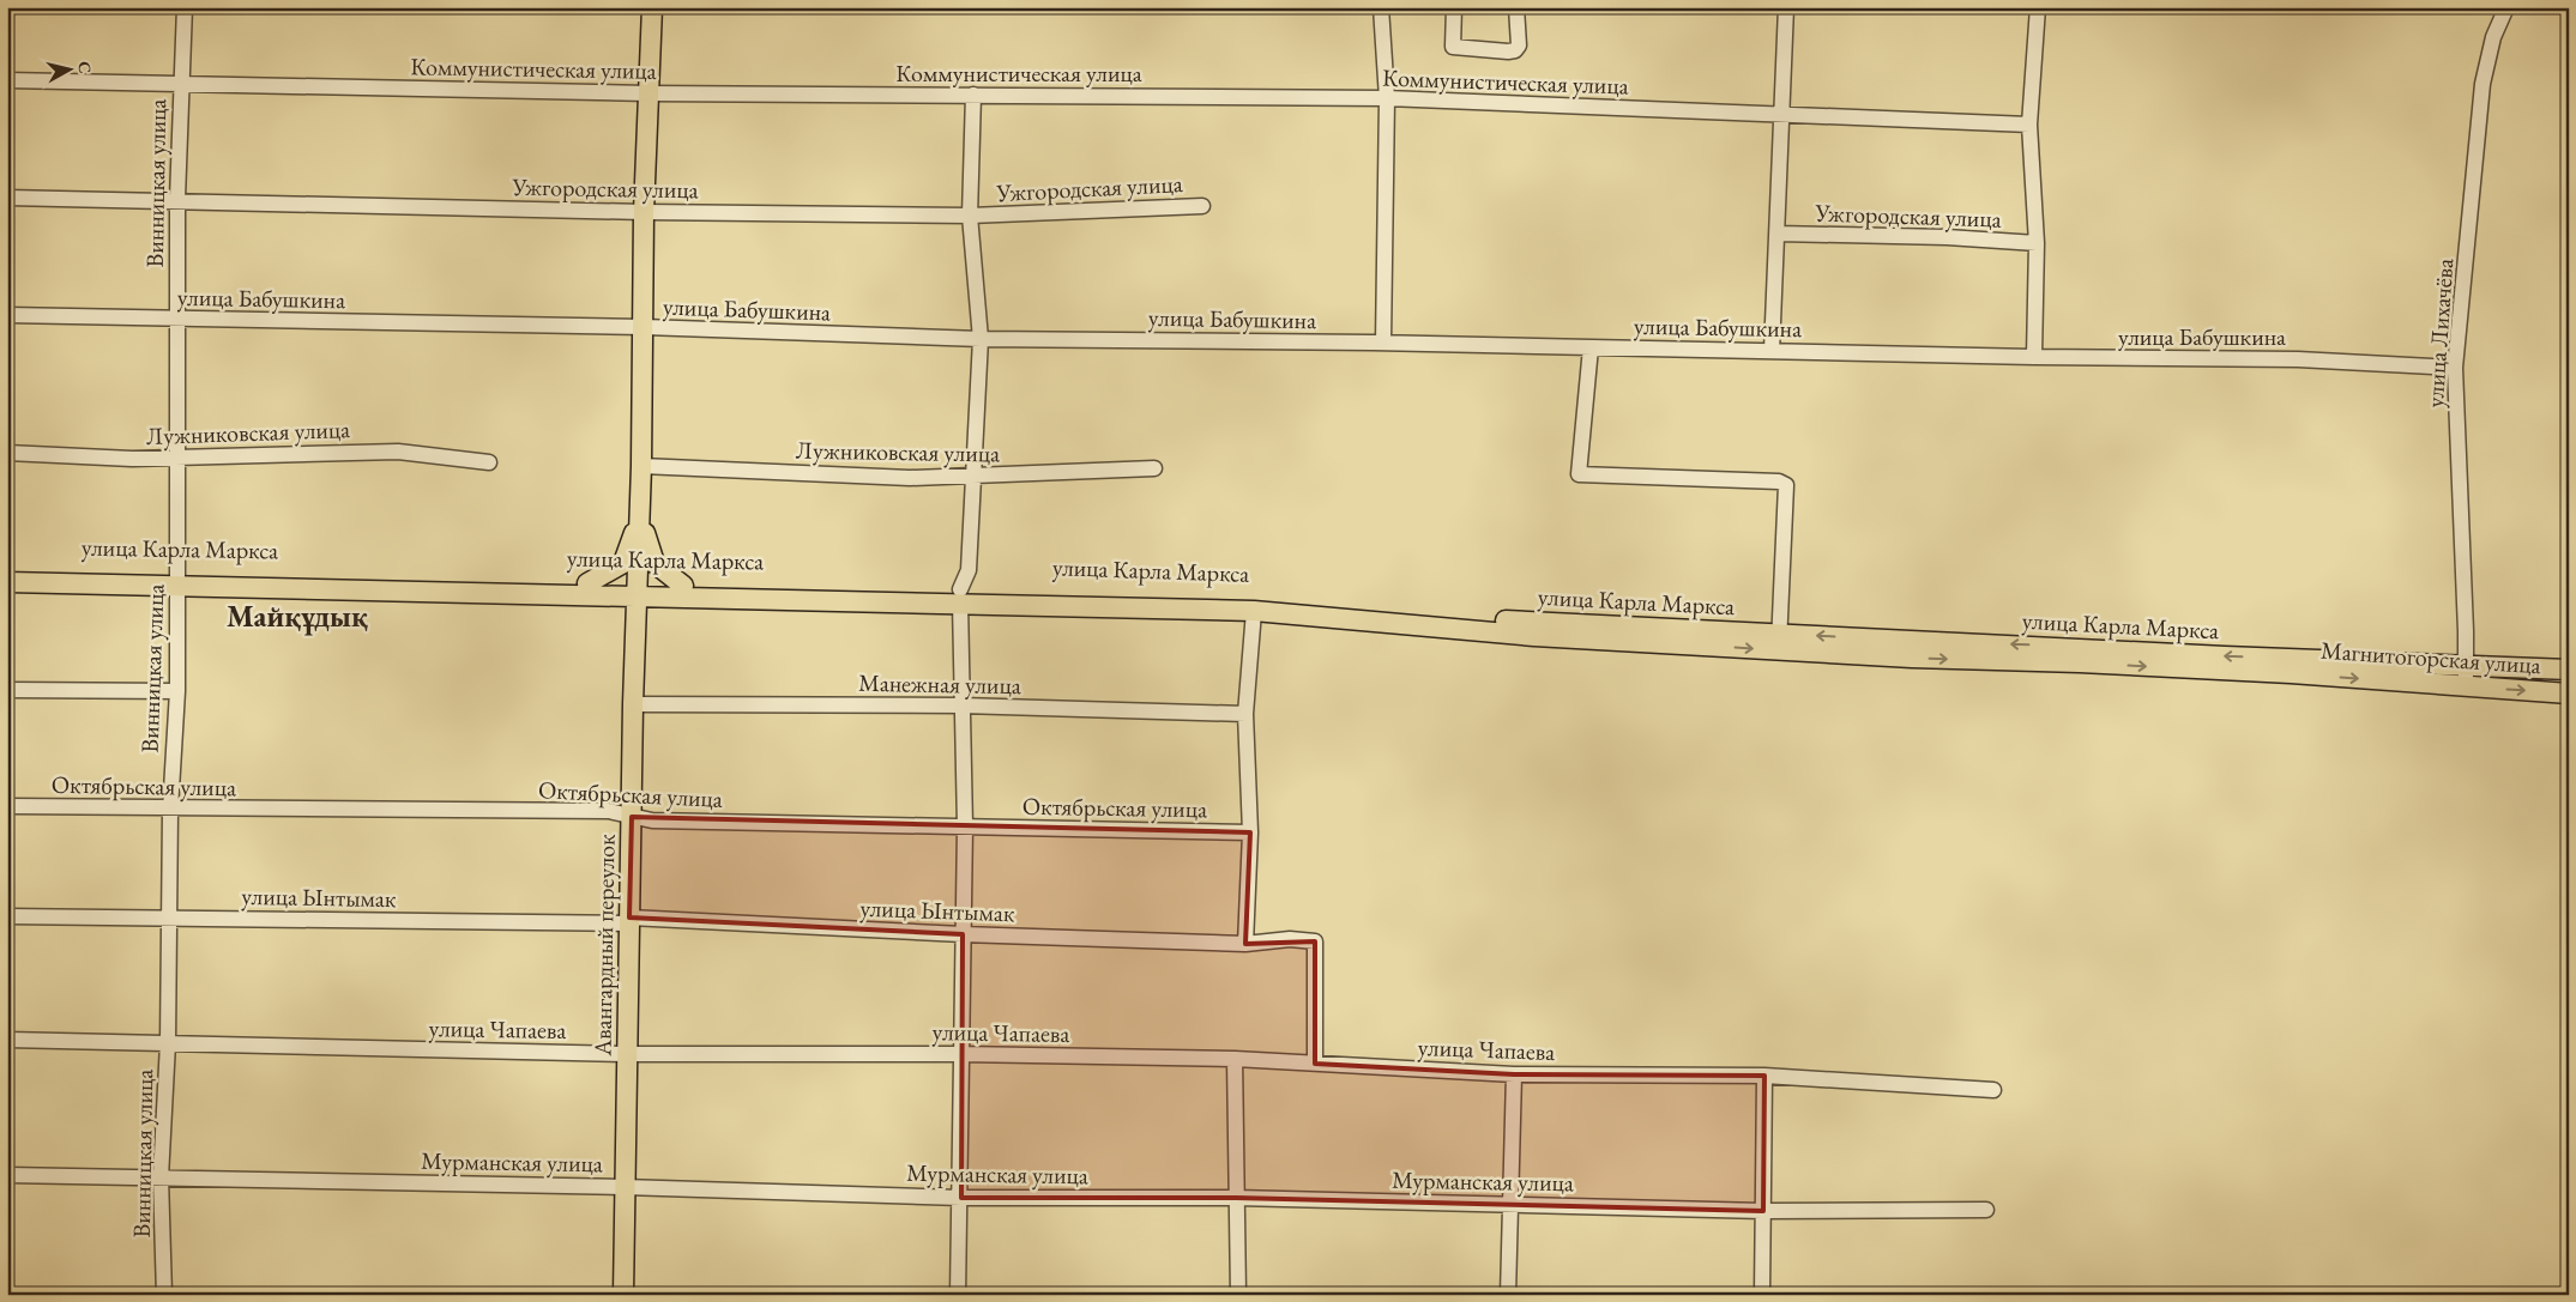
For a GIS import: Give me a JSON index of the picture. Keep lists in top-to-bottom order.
{
  "streets": {
    "main road": ["улица Карла Маркса", "Магнитогорская улица", "Авангардный переулок"],
    "street": [
      "Коммунистическая улица",
      "Винницкая улица",
      "Ужгородская улица",
      "улица Бабушкина",
      "улица Лихачёва",
      "Лужниковская улица",
      "Манежная улица",
      "Октябрьская улица",
      "улица Ынтымак",
      "улица Чапаева",
      "Мурманская улица"
    ]
  },
  "crossings": [
    ["Коммунистическая улица", "Винницкая улица"],
    ["Винницкая улица", "Ужгородская улица"],
    ["Винницкая улица", "улица Бабушкина"],
    ["Винницкая улица", "Лужниковская улица"],
    ["Винницкая улица", "улица Карла Маркса"],
    ["Винницкая улица", "Октябрьская улица"],
    ["Винницкая улица", "улица Ынтымак"],
    ["Винницкая улица", "улица Чапаева"],
    ["Винницкая улица", "Мурманская улица"],
    ["улица Бабушкина", "улица Лихачёва"],
    ["улица Лихачёва", "Магнитогорская улица"],
    ["улица Карла Маркса", "Магнитогорская улица"],
    ["улица Карла Маркса", "Авангардный переулок"],
    ["Манежная улица", "Авангардный переулок"],
    ["Октябрьская улица", "Авангардный переулок"],
    ["улица Ынтымак", "Авангардный переулок"],
    ["улица Ынтымак", "улица Чапаева"],
    ["Авангардный переулок", "улица Чапаева"],
    ["Авангардный переулок", "Мурманская улица"]
  ],
  "districts": ["Майқұдық"],
  "north": "right"
}
